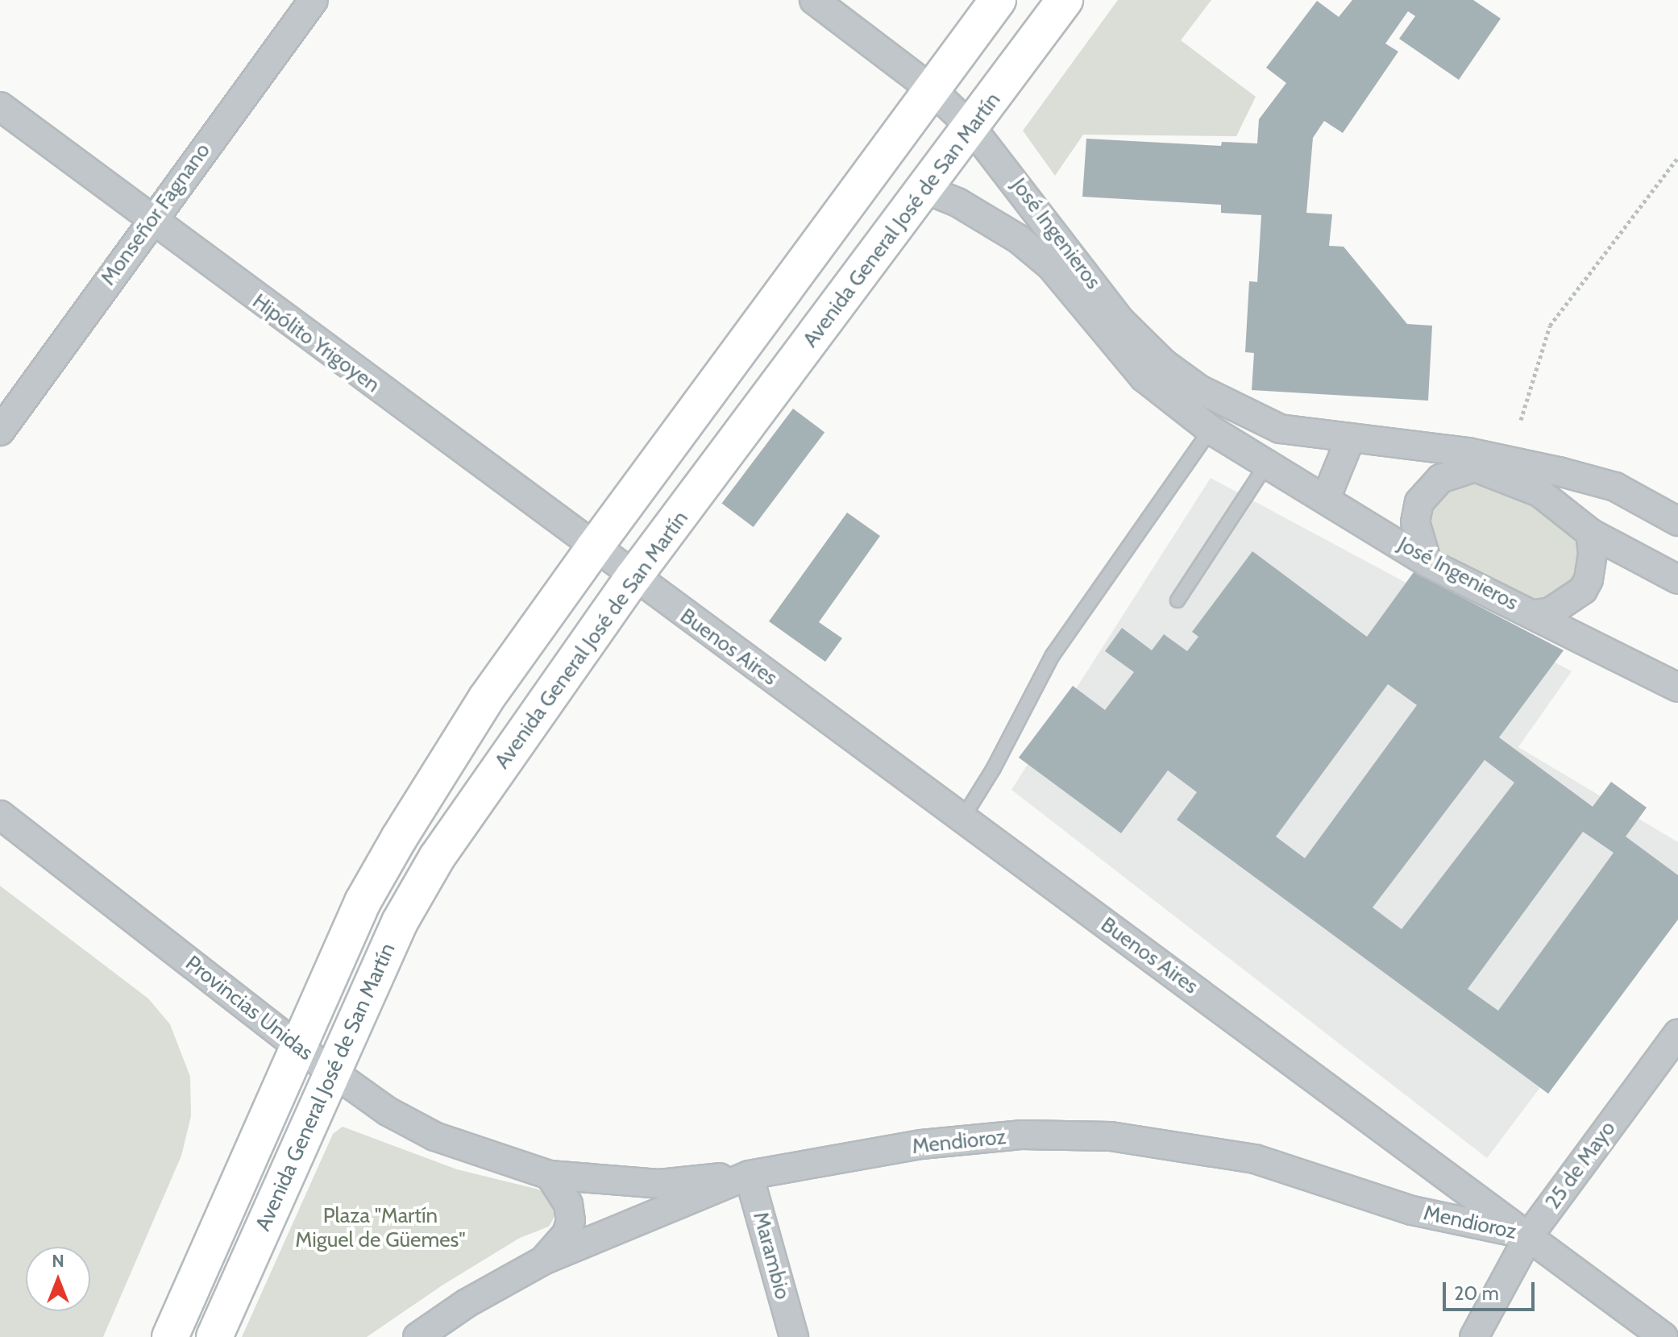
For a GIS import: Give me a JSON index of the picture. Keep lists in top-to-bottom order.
{
  "streets": {
    "main road": ["Avenida General José de San Martín"],
    "street": [
      "Monseñor Fagnano",
      "José Ingenieros",
      "Hipólito Yrigoyen",
      "Buenos Aires",
      "Provincias Unidas",
      "Mendioroz",
      "25 de Mayo",
      "Marambio"
    ]
  },
  "crossings": [
    ["Monseñor Fagnano", "Hipólito Yrigoyen"],
    ["Avenida General José de San Martín", "José Ingenieros"],
    ["Avenida General José de San Martín", "Hipólito Yrigoyen"],
    ["Avenida General José de San Martín", "Buenos Aires"],
    ["Avenida General José de San Martín", "Provincias Unidas"],
    ["Hipólito Yrigoyen", "Buenos Aires"],
    ["Buenos Aires", "Mendioroz"],
    ["Buenos Aires", "25 de Mayo"],
    ["Provincias Unidas", "Mendioroz"],
    ["Provincias Unidas", "Marambio"],
    ["Mendioroz", "25 de Mayo"],
    ["Mendioroz", "Marambio"]
  ],
  "parks": ["Plaza \"Martín Miguel de Güemes\""],
  "scale_bar": "20 m",
  "north": "top"
}
